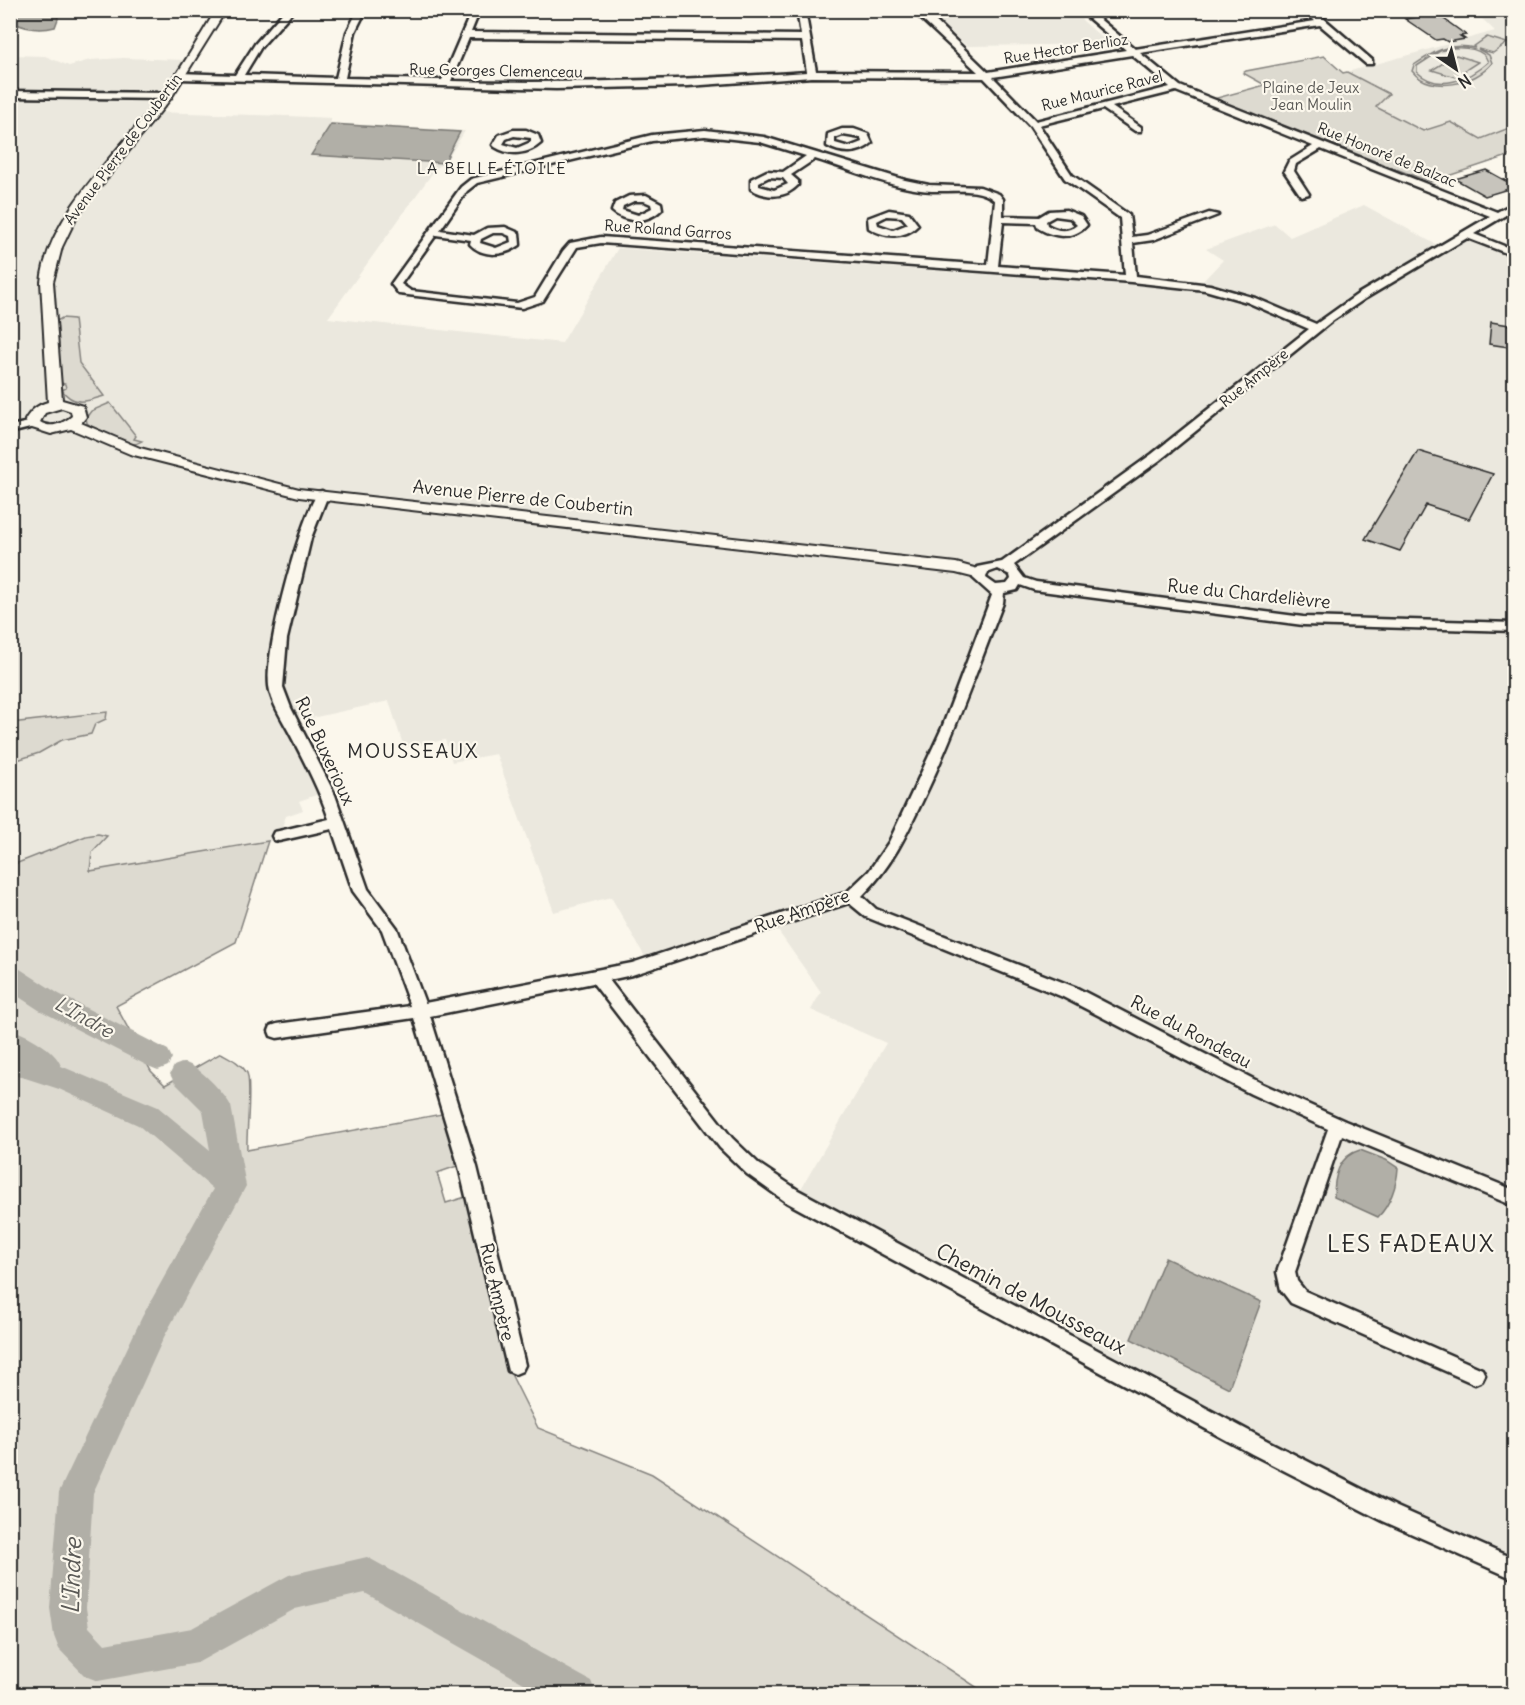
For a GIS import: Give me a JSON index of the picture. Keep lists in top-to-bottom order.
{
  "streets": {
    "street": [
      "Rue Hector Berlioz",
      "Rue Georges Clemenceau",
      "Rue Maurice Ravel",
      "Avenue Pierre de Coubertin",
      "Rue Honoré de Balzac",
      "Rue Roland Garros",
      "Rue Ampère",
      "Rue du Chardelièvre",
      "Rue Buxerioux",
      "Rue du Rondeau",
      "Chemin de Mousseaux"
    ]
  },
  "crossings": [
    ["Rue Hector Berlioz", "Rue Georges Clemenceau"],
    ["Rue Hector Berlioz", "Rue Honoré de Balzac"],
    ["Rue Georges Clemenceau", "Avenue Pierre de Coubertin"],
    ["Rue Maurice Ravel", "Rue Honoré de Balzac"],
    ["Avenue Pierre de Coubertin", "Rue Ampère"],
    ["Avenue Pierre de Coubertin", "Rue du Chardelièvre"],
    ["Avenue Pierre de Coubertin", "Rue Buxerioux"],
    ["Rue Honoré de Balzac", "Rue Ampère"],
    ["Rue Roland Garros", "Rue Ampère"],
    ["Rue Ampère", "Rue du Chardelièvre"],
    ["Rue Ampère", "Rue Buxerioux"],
    ["Rue Ampère", "Rue du Rondeau"],
    ["Rue Ampère", "Chemin de Mousseaux"]
  ],
  "districts": ["LA BELLE ÉTOILE", "MOUSSEAUX", "LES FADEAUX"],
  "water": ["L'Indre"],
  "parks": ["Plaine de Jeux Jean Moulin"],
  "north": "bottom right"
}
